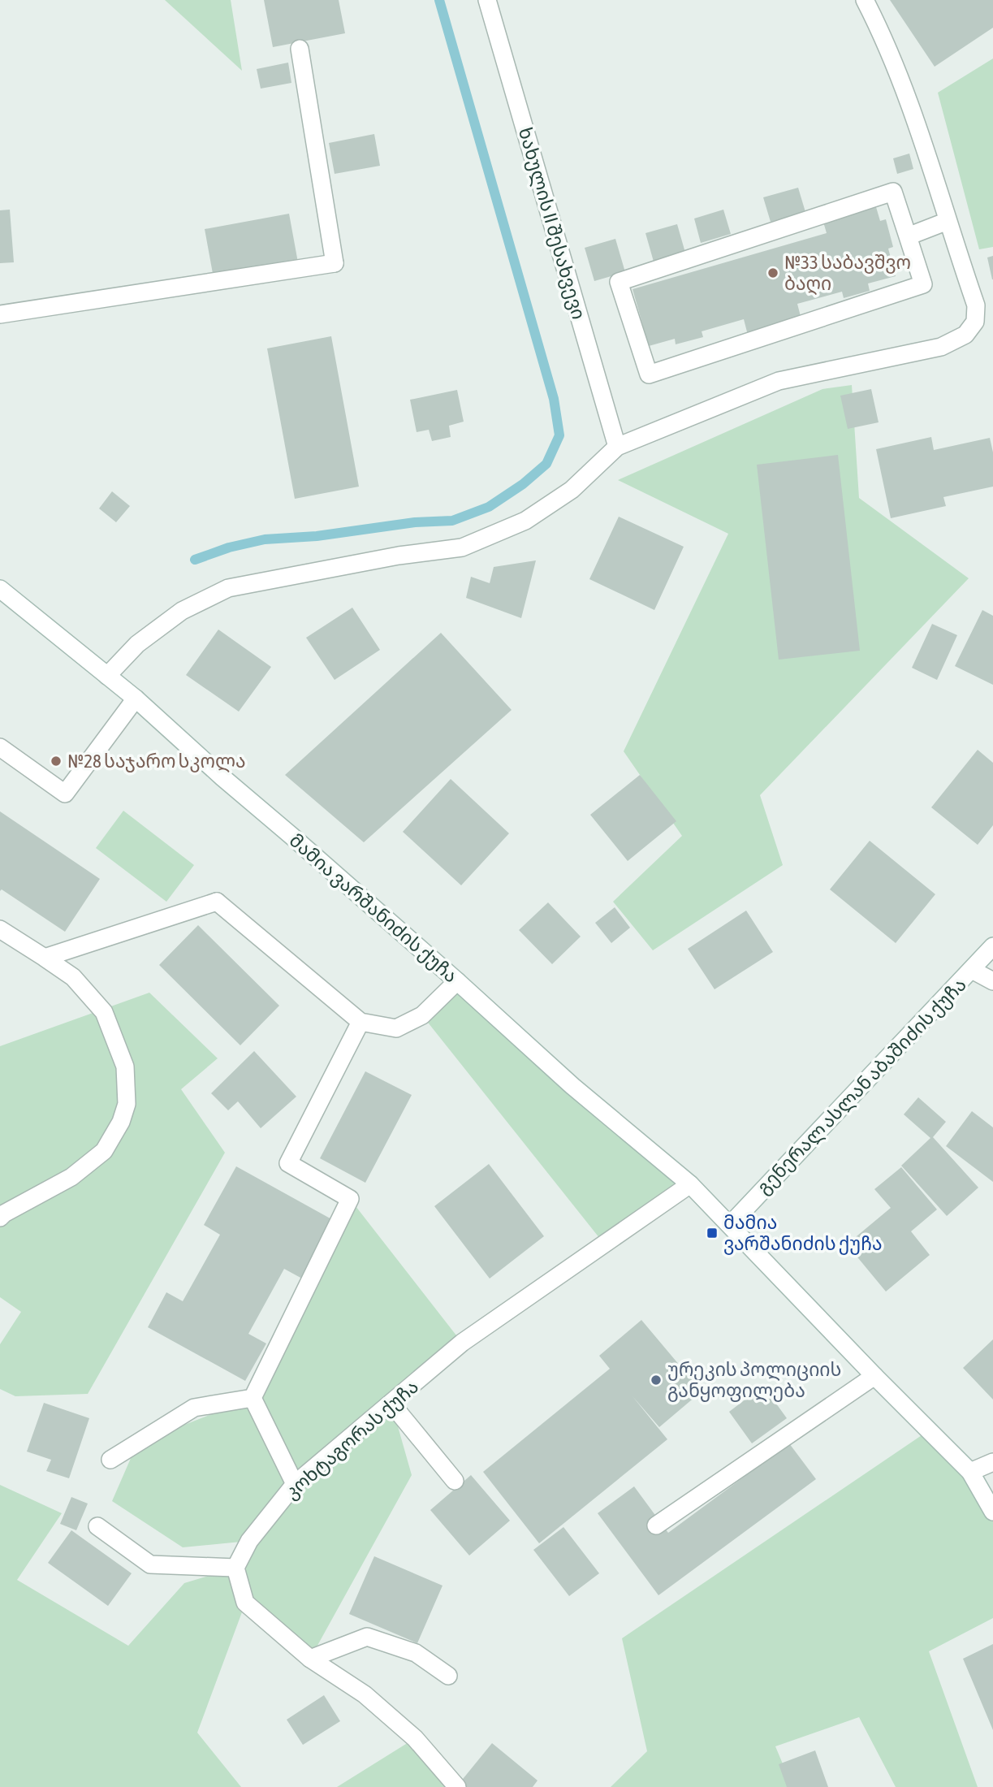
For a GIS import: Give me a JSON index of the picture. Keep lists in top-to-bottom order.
{
  "streets": {
    "street": [
      "ხახულის II შესახვევი",
      "მამია ვარშანიძის ქუჩა",
      "გენერალ ასლან აბაშიძის ქუჩა",
      "კოხტაგორას ქუჩა"
    ]
  },
  "crossings": [
    ["მამია ვარშანიძის ქუჩა", "გენერალ ასლან აბაშიძის ქუჩა"],
    ["მამია ვარშანიძის ქუჩა", "კოხტაგორას ქუჩა"]
  ],
  "places": {
    "other": ["№33 საბავშვო ბაღი", "№28 საჯარო სკოლა", "ურეკის პოლიციის განყოფილება"],
    "transit": ["მამია ვარშანიძის ქუჩა"]
  }
}
